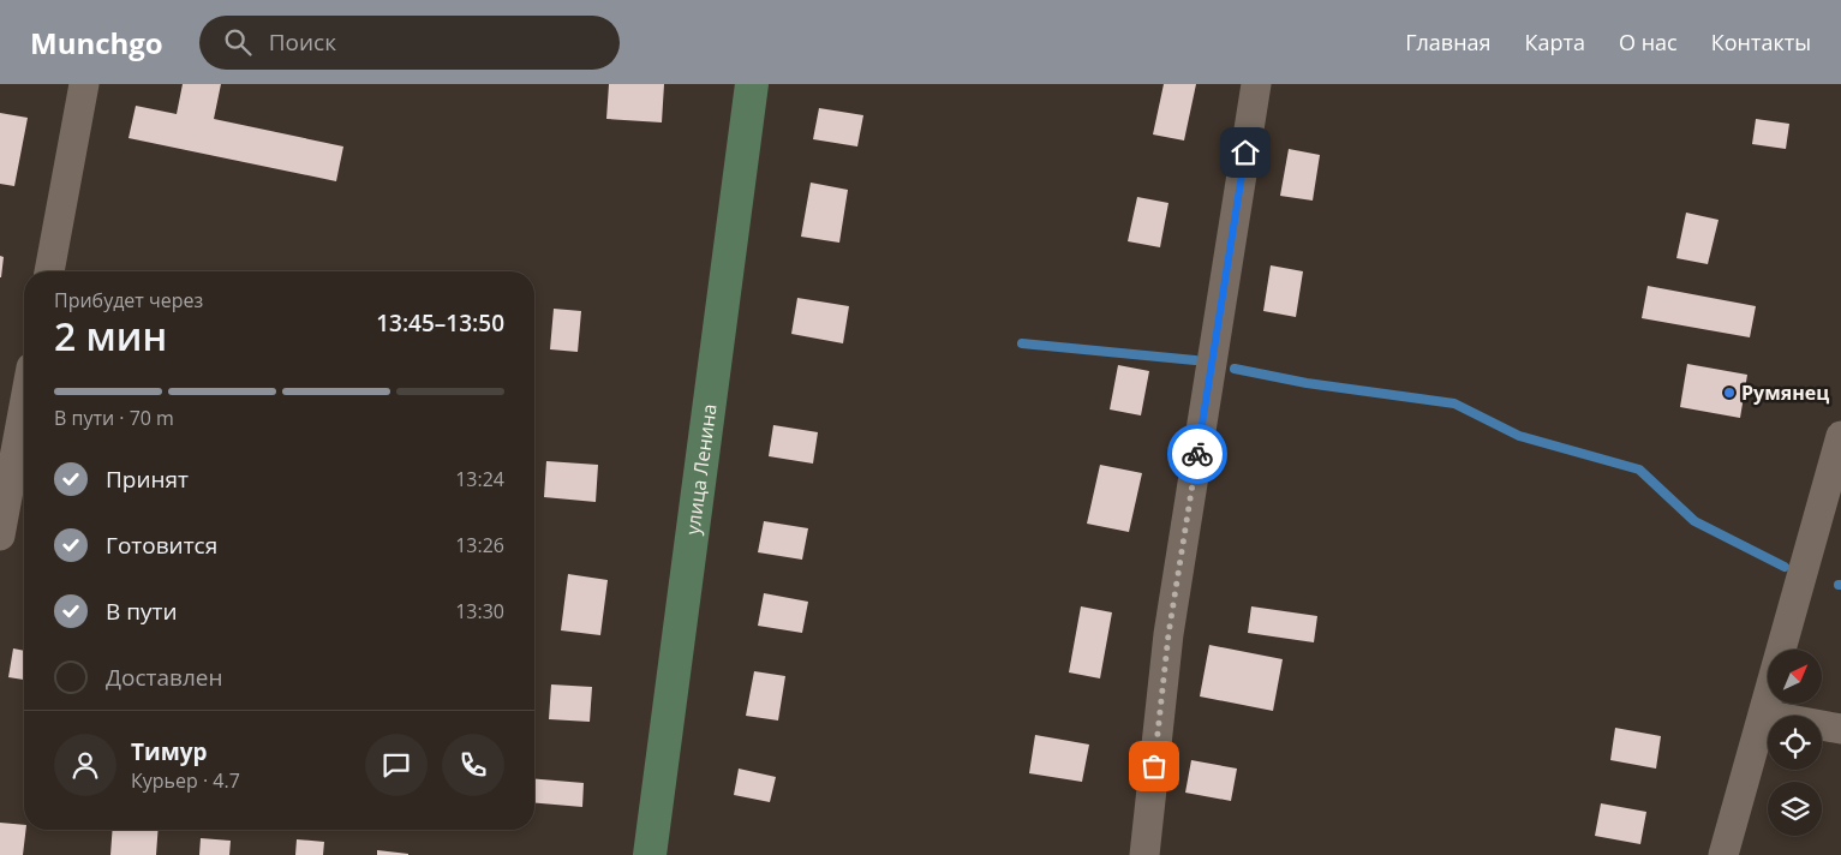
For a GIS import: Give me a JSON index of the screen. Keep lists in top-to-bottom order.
{
  "streets": {
    "main road": ["улица Ленина"]
  },
  "places": ["Румянец"],
  "north": "top right",
  "page": {
    "header": "Munchgo",
    "search": "Поиск",
    "nav": [
      "Главная",
      "Карта",
      "О нас",
      "Контакты"
    ],
    "heading": ["2 мин", "Прибудет через", "13:45–13:50"],
    "panel": ["Тимур", "Курьер · 4.7"],
    "bar": "В пути · 70 m",
    "list": [
      ["Принят", "13:24"],
      ["Готовится", "13:26"],
      ["В пути", "13:30"],
      "Доставлен"
    ]
  }
}
